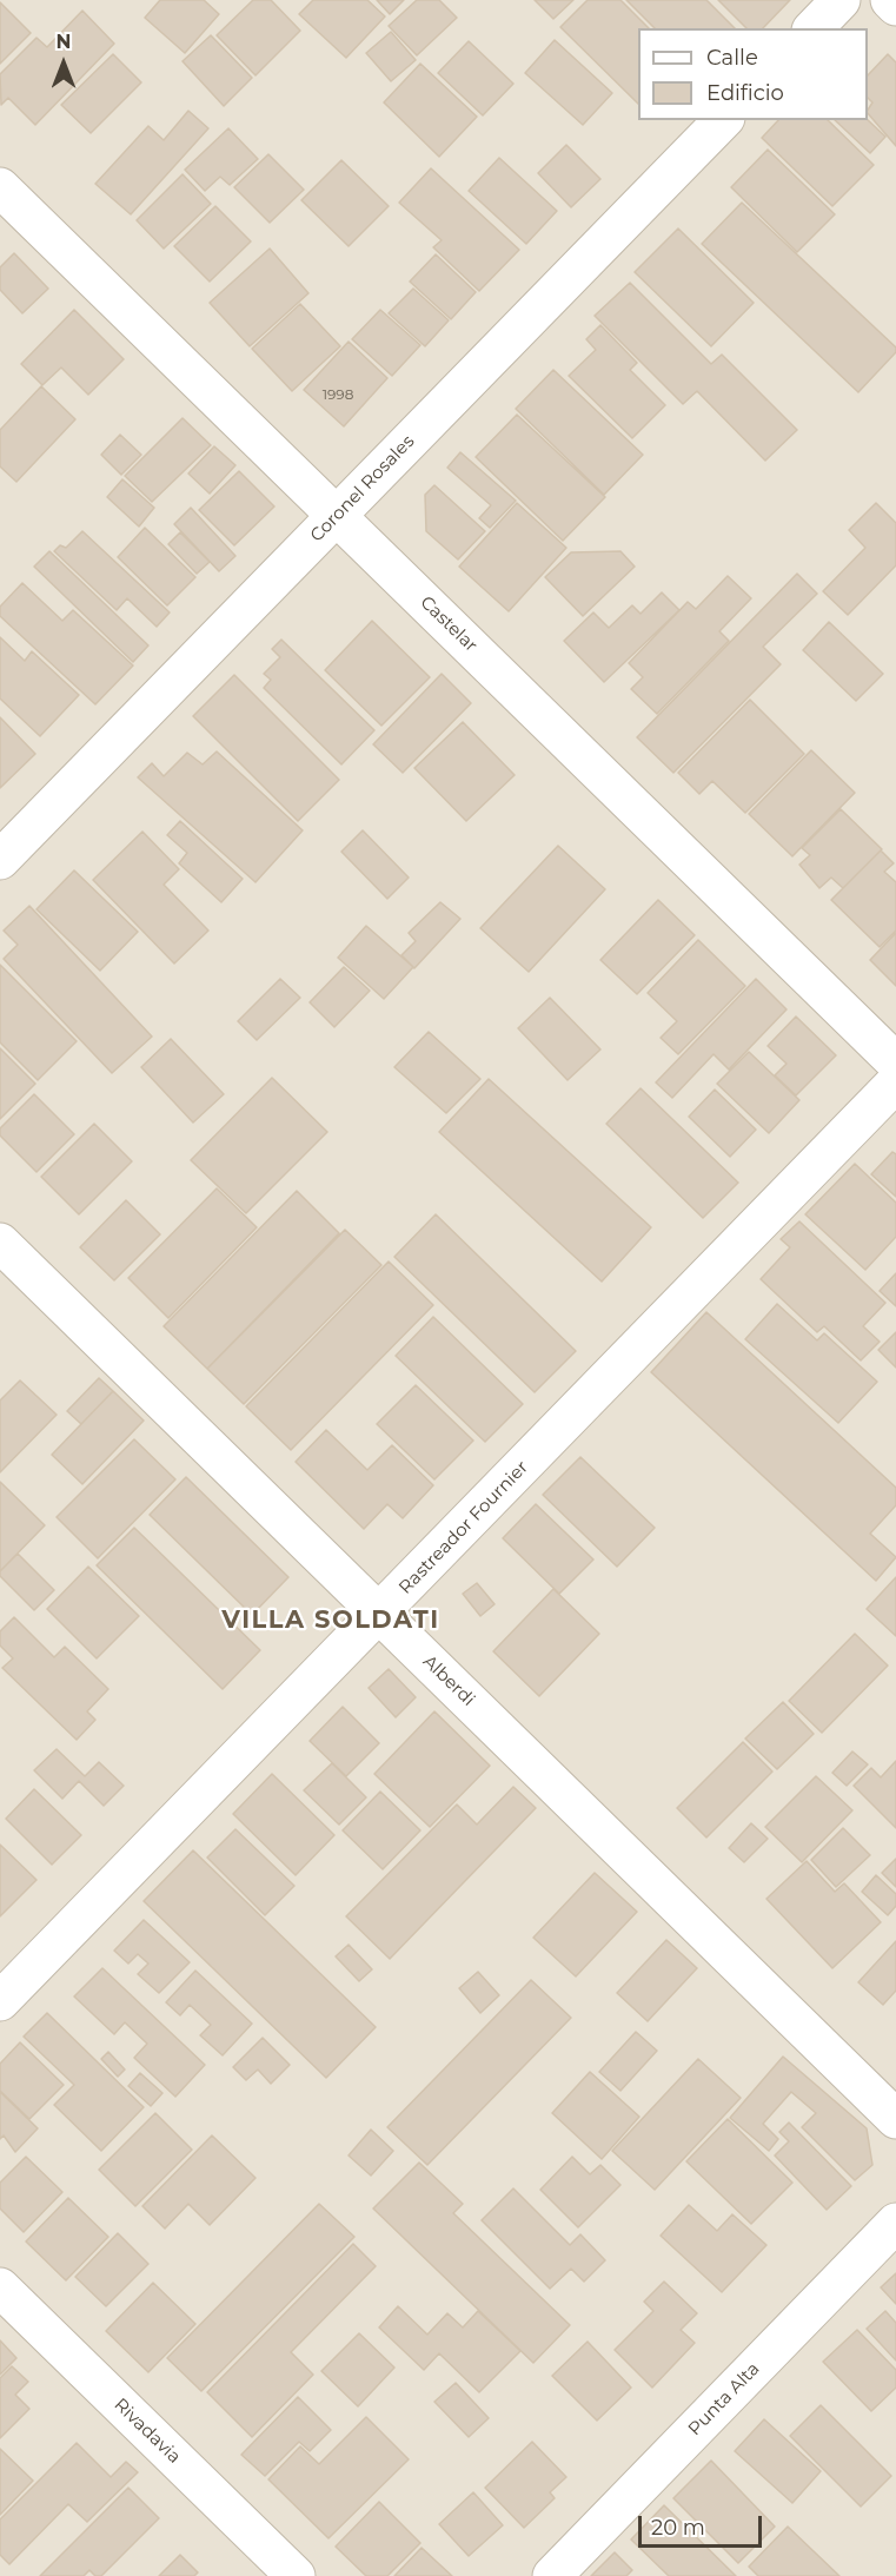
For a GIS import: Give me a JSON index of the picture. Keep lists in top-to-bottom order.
{
  "streets": {
    "street": [
      "Coronel Rosales",
      "Castelar",
      "Rastreador Fournier",
      "Alberdi",
      "Punta Alta",
      "Rivadavia"
    ]
  },
  "crossings": [
    ["Coronel Rosales", "Castelar"],
    ["Rastreador Fournier", "Alberdi"]
  ],
  "districts": ["VILLA SOLDATI"],
  "house_numbers": ["1998"],
  "legend": ["Calle", "Edificio"],
  "scale_bar": "20 m",
  "north": "top"
}
